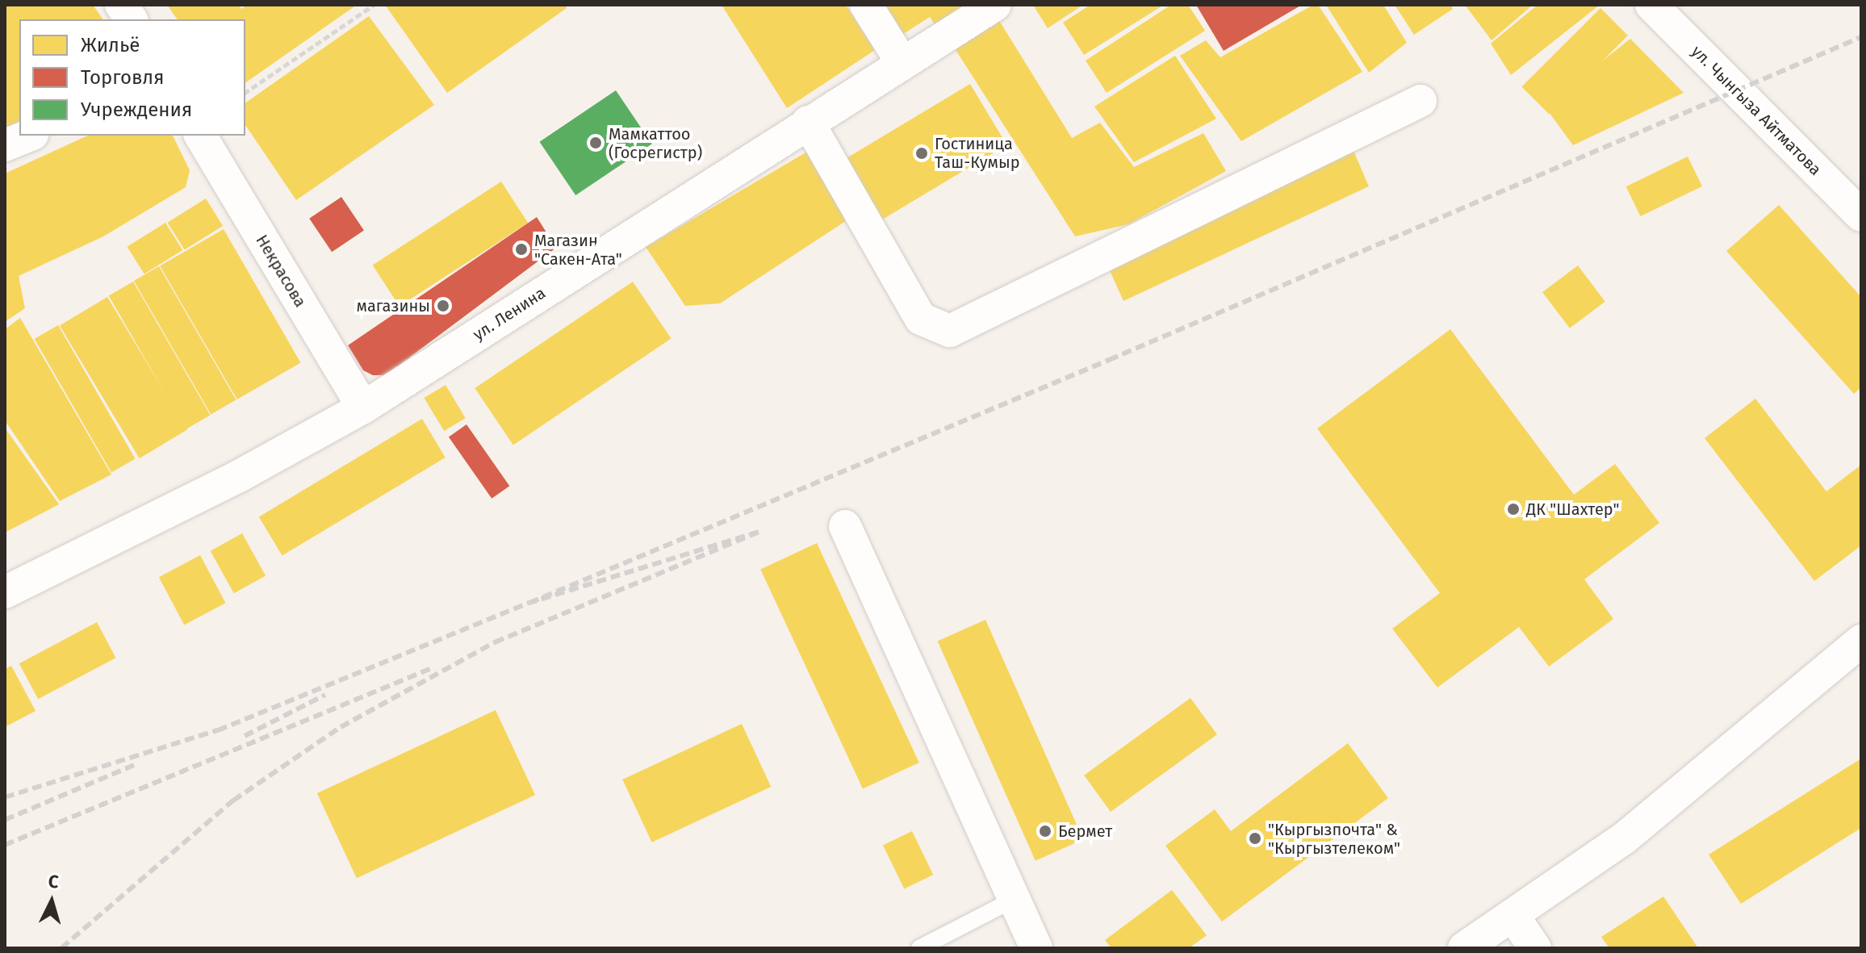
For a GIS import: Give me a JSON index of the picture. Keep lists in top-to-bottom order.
{
  "streets": {
    "street": ["ул. Чынгыза Айтматова", "Некрасова", "ул. Ленина"]
  },
  "crossings": [
    ["Некрасова", "ул. Ленина"]
  ],
  "places": [
    "Мамкаттоо (Госрегистр)",
    "Гостиница Таш-Кумыр",
    "Магазин \"Сакен-Ата\"",
    "магазины",
    "ДК \"Шахтер\"",
    "Бермет",
    "\"Кыргызпочта\" & \"Кыргызтелеком\""
  ],
  "legend": ["Жильё", "Торговля", "Учреждения"],
  "north": "top"
}
